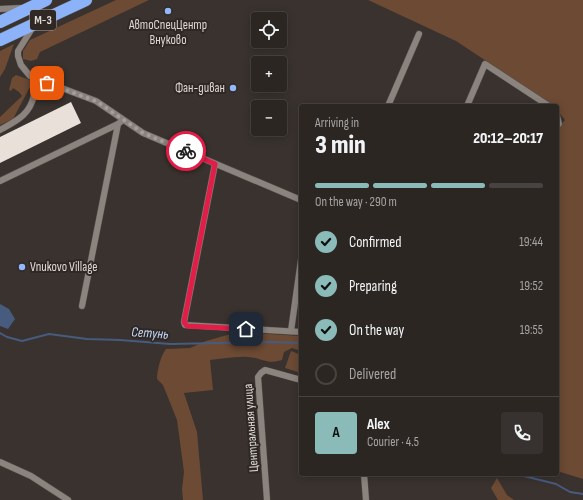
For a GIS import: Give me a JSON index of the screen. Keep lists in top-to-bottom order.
{
  "streets": {
    "highway": ["М-3"],
    "street": ["Центральная улица"]
  },
  "water": ["Сетунь"],
  "places": ["АвтоСпецЦентр Внуково", "Фан-диван", "Vnukovo Village"],
  "page": {
    "map_buttons": ["+", "−"],
    "heading": ["3 min", "Arriving in", "20:12–20:17"],
    "panel": ["Alex", "Courier · 4.5"],
    "bar": "On the way · 290 m",
    "list": [
      ["Confirmed", "19:44"],
      ["Preparing", "19:52"],
      ["On the way", "19:55"],
      "Delivered"
    ],
    "round": "A"
  }
}
